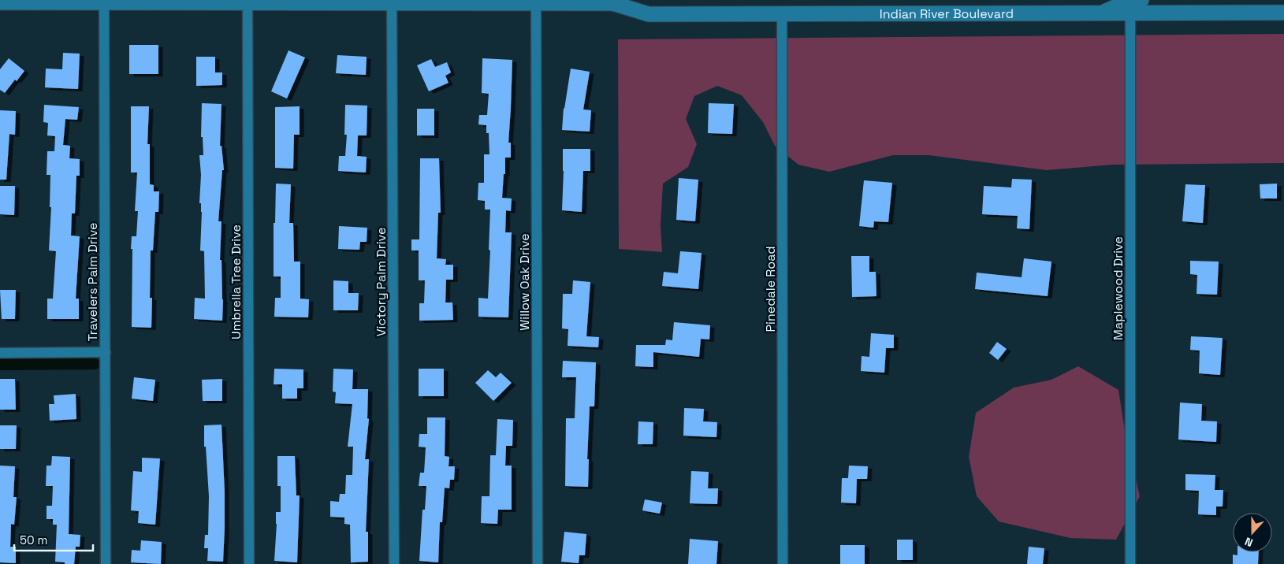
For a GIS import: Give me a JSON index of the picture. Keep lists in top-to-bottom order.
{
  "streets": {
    "main road": ["Indian River Boulevard"],
    "street": [
      "Travelers Palm Drive",
      "Umbrella Tree Drive",
      "Victory Palm Drive",
      "Willow Oak Drive",
      "Maplewood Drive",
      "Pinedale Road"
    ]
  },
  "crossings": [
    ["Indian River Boulevard", "Travelers Palm Drive"],
    ["Indian River Boulevard", "Umbrella Tree Drive"],
    ["Indian River Boulevard", "Victory Palm Drive"],
    ["Indian River Boulevard", "Willow Oak Drive"],
    ["Indian River Boulevard", "Maplewood Drive"],
    ["Indian River Boulevard", "Pinedale Road"]
  ],
  "scale_bar": "50 m",
  "north": "bottom"
}
